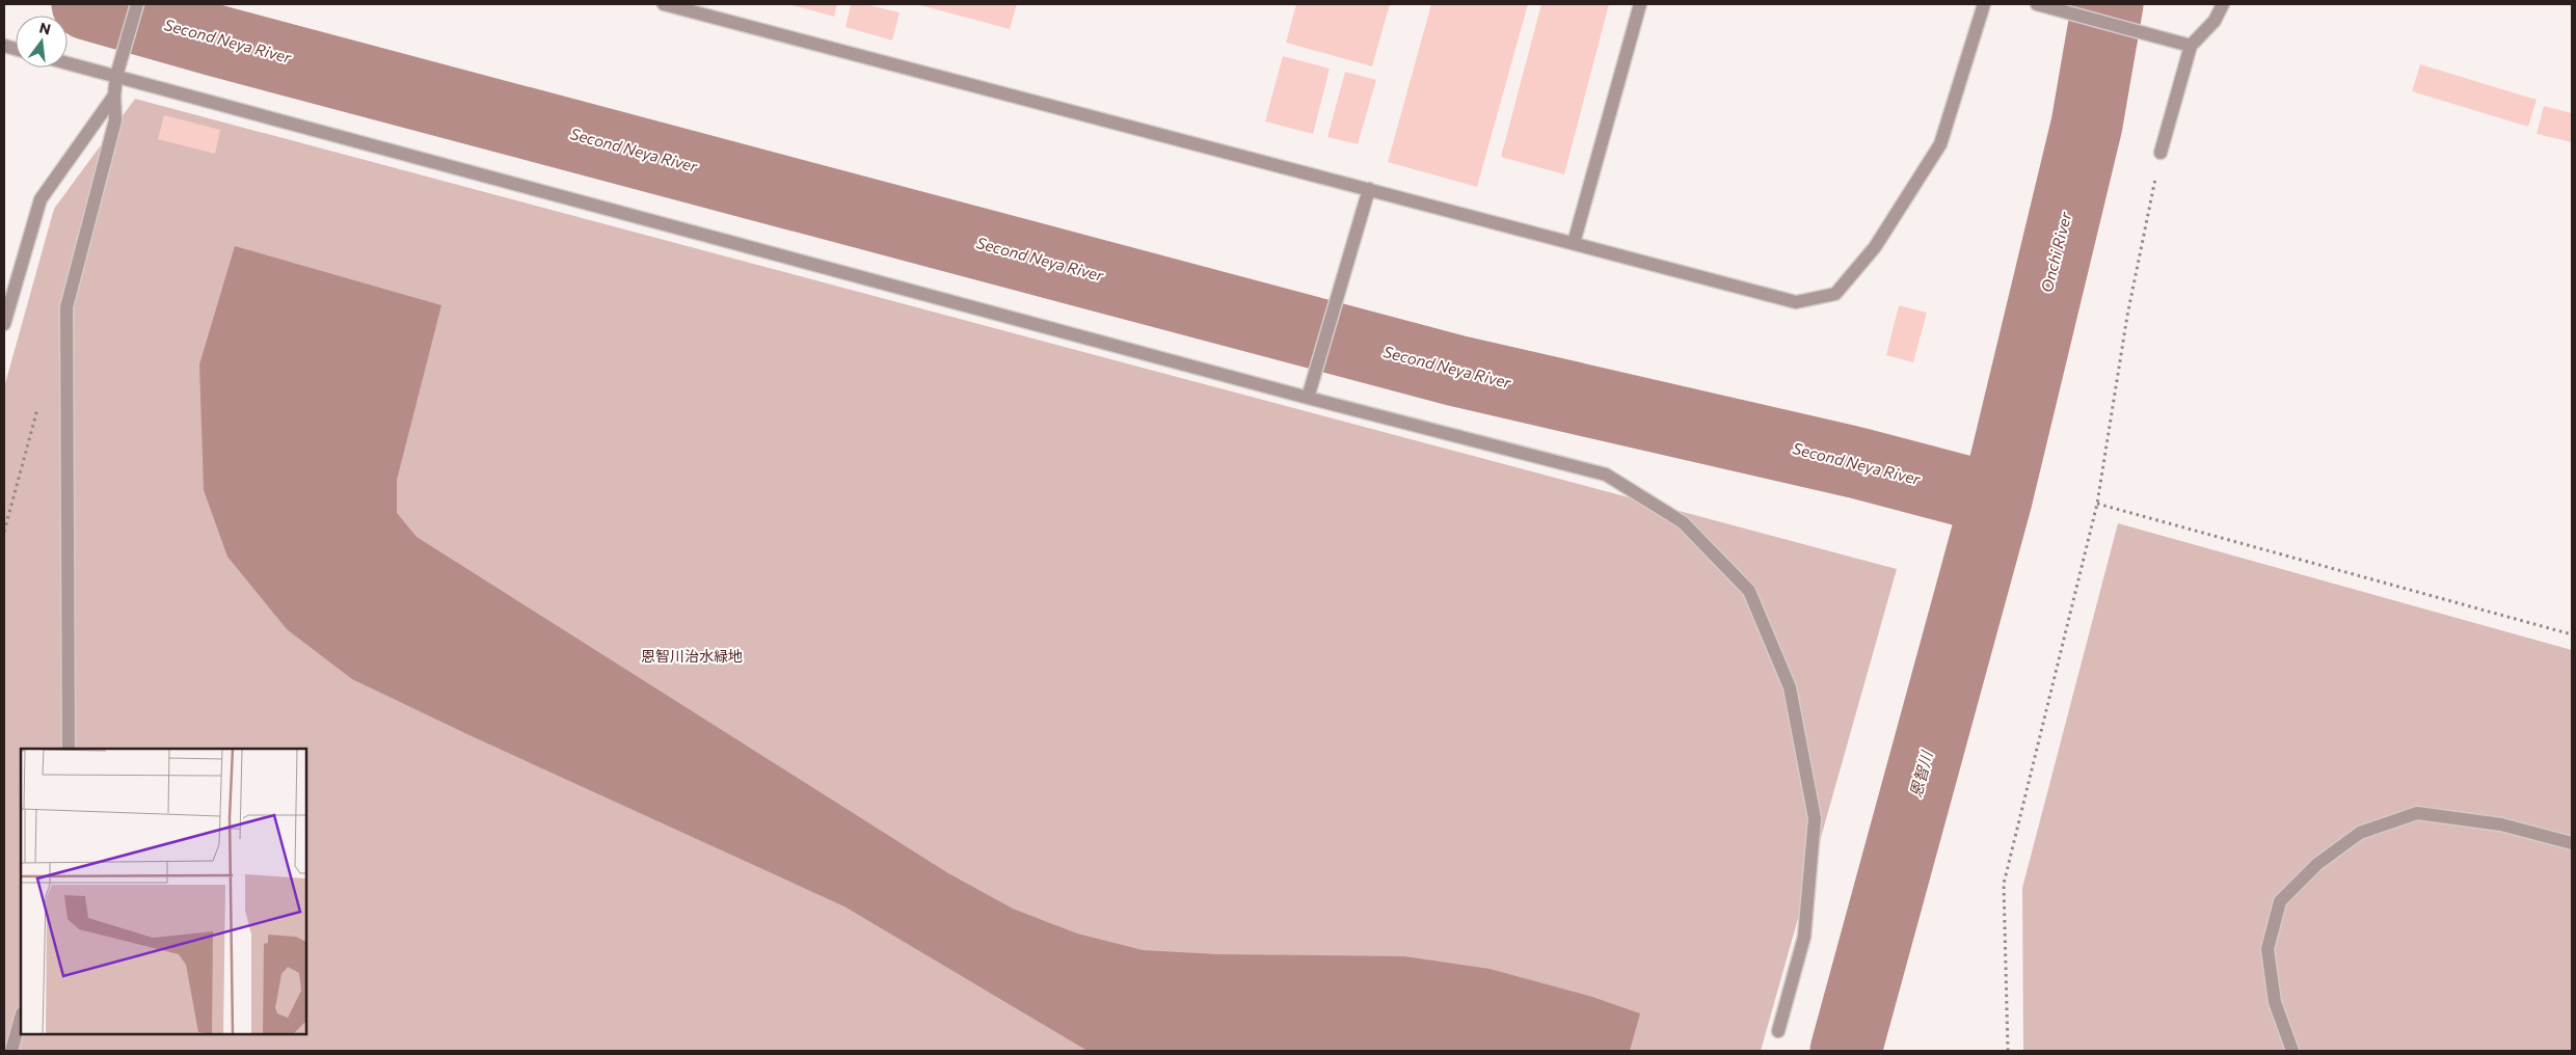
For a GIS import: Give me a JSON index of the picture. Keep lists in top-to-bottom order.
{
  "water": ["Second Neya River", "Onchi River", "恩智川"],
  "parks": ["恩智川治水緑地"],
  "north": "top"
}
